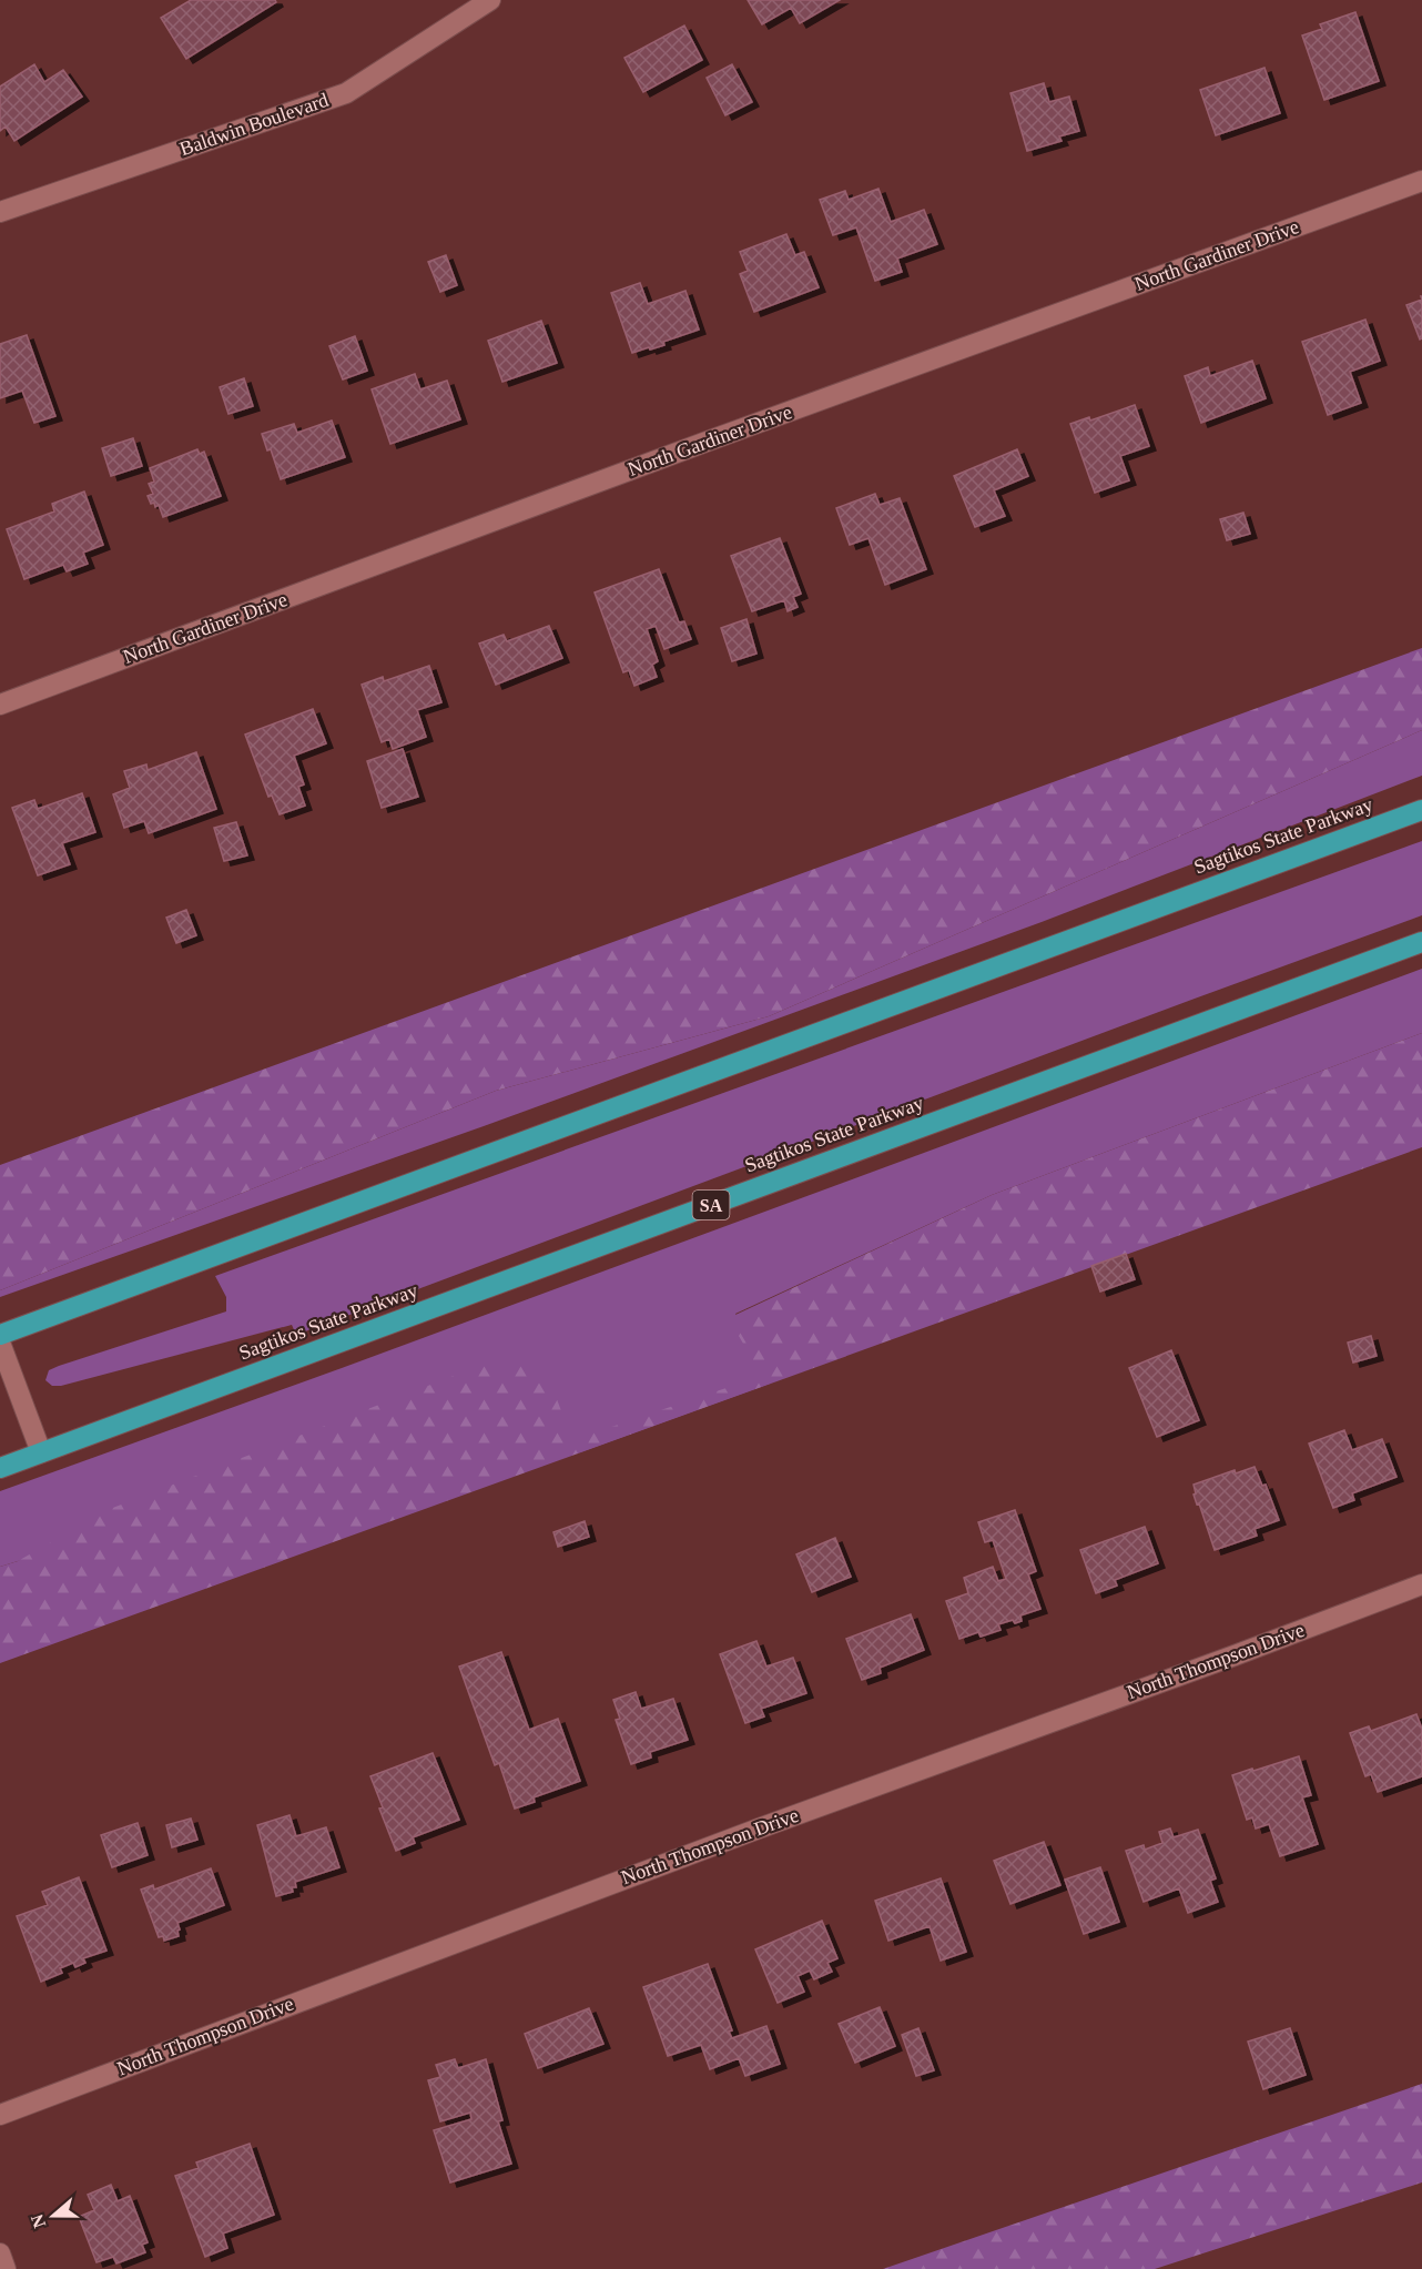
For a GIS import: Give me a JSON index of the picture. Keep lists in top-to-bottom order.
{
  "streets": {
    "highway": ["Sagtikos State Parkway", "SA"],
    "street": ["Baldwin Boulevard", "North Gardiner Drive", "North Thompson Drive"]
  },
  "north": "left"
}
